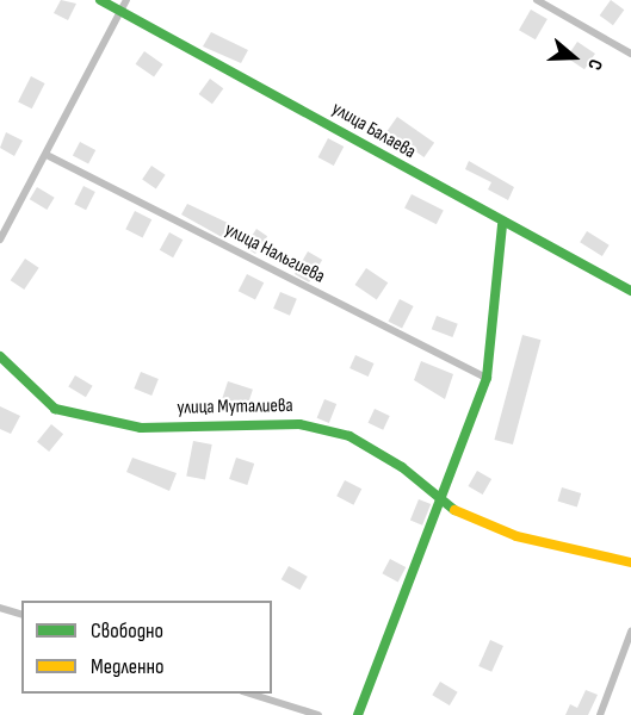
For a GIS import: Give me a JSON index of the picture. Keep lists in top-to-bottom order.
{
  "streets": {
    "street": ["улица Балаева", "улица Нальгиева", "улица Муталиева"]
  },
  "legend": ["Свободно", "Медленно"],
  "north": "right"
}
